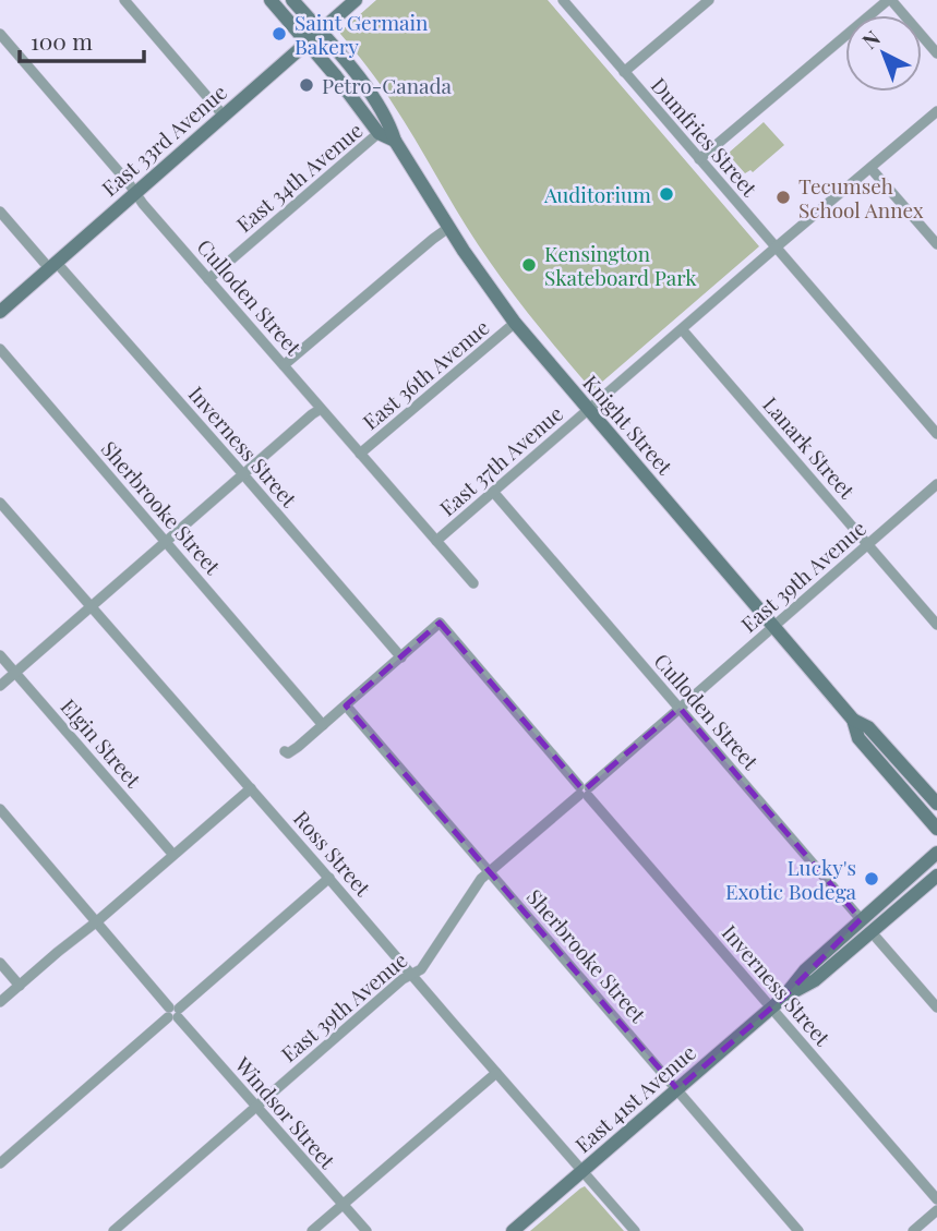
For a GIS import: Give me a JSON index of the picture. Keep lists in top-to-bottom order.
{
  "streets": {
    "main road": ["East 33rd Avenue", "Knight Street", "East 41st Avenue"],
    "street": [
      "Dumfries Street",
      "East 34th Avenue",
      "Culloden Street",
      "East 36th Avenue",
      "Inverness Street",
      "Lanark Street",
      "East 37th Avenue",
      "Sherbrooke Street",
      "East 39th Avenue",
      "Elgin Street",
      "Ross Street",
      "Windsor Street"
    ]
  },
  "crossings": [
    ["Dumfries Street", "East 37th Avenue"],
    ["East 33rd Avenue", "Culloden Street"],
    ["East 33rd Avenue", "Knight Street"],
    ["East 33rd Avenue", "Inverness Street"],
    ["East 34th Avenue", "Culloden Street"],
    ["Culloden Street", "East 36th Avenue"],
    ["Culloden Street", "East 37th Avenue"],
    ["Culloden Street", "East 39th Avenue"],
    ["Culloden Street", "East 41st Avenue"],
    ["East 36th Avenue", "Knight Street"],
    ["Knight Street", "East 37th Avenue"],
    ["Knight Street", "East 39th Avenue"],
    ["Inverness Street", "East 39th Avenue"],
    ["Inverness Street", "East 41st Avenue"],
    ["Lanark Street", "East 37th Avenue"],
    ["Lanark Street", "East 39th Avenue"],
    ["Sherbrooke Street", "East 39th Avenue"],
    ["Sherbrooke Street", "East 41st Avenue"],
    ["East 39th Avenue", "Ross Street"],
    ["East 39th Avenue", "Windsor Street"],
    ["Ross Street", "East 41st Avenue"]
  ],
  "places": [
    "Saint Germain Bakery",
    "Petro-Canada",
    "Auditorium",
    "Tecumseh School Annex",
    "Kensington Skateboard Park",
    "Lucky's Exotic Bodega"
  ],
  "scale_bar": "100 m",
  "north": "top left"
}
